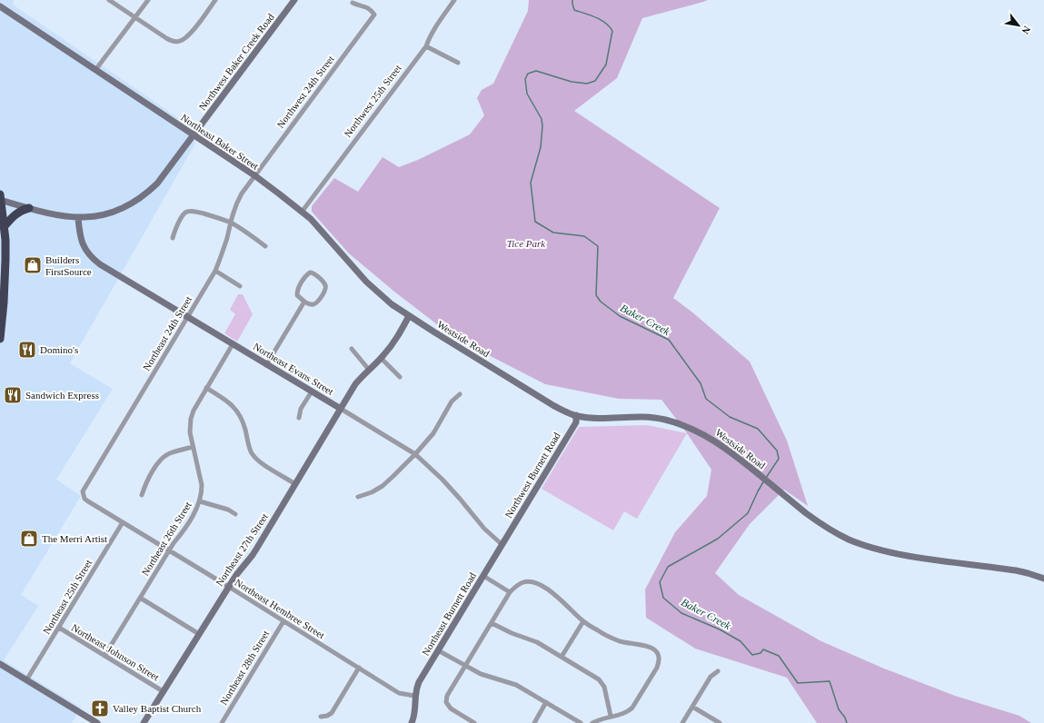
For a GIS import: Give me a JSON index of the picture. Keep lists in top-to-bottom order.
{
  "streets": {
    "main road": [
      "Northwest Baker Creek Road",
      "Northeast Baker Street",
      "Westside Road",
      "Northeast Evans Street",
      "Northwest Burnett Road",
      "Northeast 27th Street",
      "Northeast Burnett Road"
    ],
    "street": [
      "Northwest 24th Street",
      "Northwest 25th Street",
      "Northeast 24th Street",
      "Northeast 26th Street",
      "Northeast 25th Street",
      "Northeast Hembree Street",
      "Northeast Johnson Street",
      "Northeast 28th Street"
    ]
  },
  "crossings": [
    ["Northwest Baker Creek Road", "Northeast Baker Street"],
    ["Northwest Baker Creek Road", "Northeast Evans Street"],
    ["Northwest 24th Street", "Northeast Baker Street"],
    ["Northwest 24th Street", "Northeast 24th Street"],
    ["Northwest 25th Street", "Northeast Baker Street"],
    ["Northeast Baker Street", "Northeast 24th Street"],
    ["Northeast Baker Street", "Westside Road"],
    ["Northeast Baker Street", "Northeast 27th Street"],
    ["Northeast 24th Street", "Northeast Evans Street"],
    ["Northeast 24th Street", "Northeast Hembree Street"],
    ["Westside Road", "Northwest Burnett Road"],
    ["Westside Road", "Northeast 27th Street"],
    ["Northeast Evans Street", "Northwest Burnett Road"],
    ["Northeast Evans Street", "Northeast 26th Street"],
    ["Northeast Evans Street", "Northeast 27th Street"],
    ["Northeast Evans Street", "Northeast Burnett Road"],
    ["Northwest Burnett Road", "Northeast Burnett Road"],
    ["Northeast 26th Street", "Northeast Hembree Street"],
    ["Northeast 26th Street", "Northeast Johnson Street"],
    ["Northeast 27th Street", "Northeast Hembree Street"],
    ["Northeast 27th Street", "Northeast Johnson Street"],
    ["Northeast 25th Street", "Northeast Hembree Street"],
    ["Northeast 25th Street", "Northeast Johnson Street"],
    ["Northeast Hembree Street", "Northeast Burnett Road"],
    ["Northeast Hembree Street", "Northeast 28th Street"]
  ],
  "water": ["Baker Creek"],
  "parks": ["Tice Park"],
  "places": {
    "shop": ["Builders FirstSource", "The Merri Artist"],
    "restaurant": ["Domino's", "Sandwich Express"],
    "church": ["Valley Baptist Church"]
  },
  "north": "bottom right"
}
